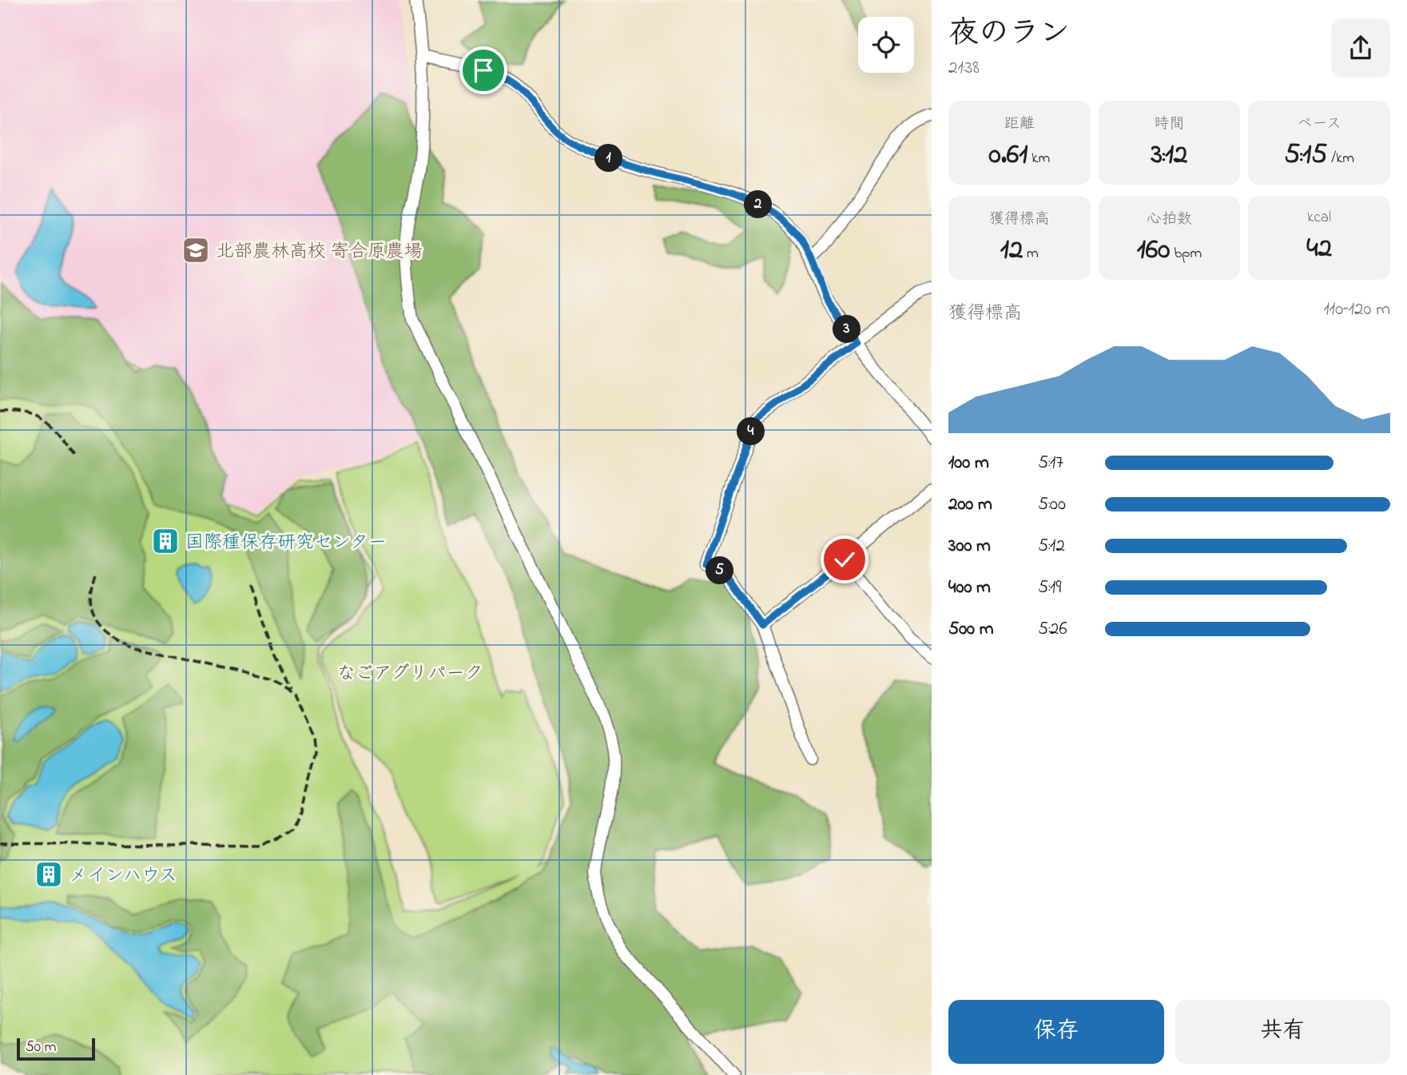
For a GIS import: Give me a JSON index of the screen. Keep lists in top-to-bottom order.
{
  "parks": ["なごアグリパーク"],
  "places": {
    "school or university": ["北部農林高校 寄合原農場"],
    "building": ["国際種保存研究センター", "メインハウス"]
  },
  "scale_bar": "50 m",
  "page": {
    "heading": ["夜のラン", "21:38"],
    "stats": [
      ["距離", "0.61 km"],
      ["時間", "3:12"],
      ["ペース", "5:15 /km"],
      ["獲得標高", "12 m"],
      ["心拍数", "160 bpm"],
      ["kcal", "42"]
    ],
    "pins": [
      "1",
      "2",
      "3",
      "4",
      "5"
    ],
    "chart": ["獲得標高", "110–120 m"],
    "list": [
      {
        "name": "100 m",
        "note": "5:17"
      },
      {
        "name": "200 m",
        "note": "5:00"
      },
      {
        "name": "300 m",
        "note": "5:12"
      },
      {
        "name": "400 m",
        "note": "5:19"
      },
      {
        "name": "500 m",
        "note": "5:26"
      }
    ],
    "buttons": ["保存", "共有"],
    "scale": "50 m"
  }
}
